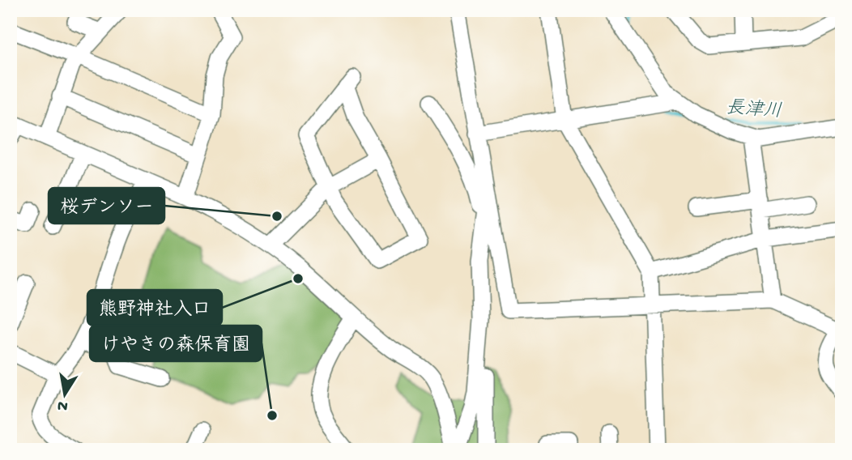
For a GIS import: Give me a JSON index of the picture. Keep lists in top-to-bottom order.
{
  "water": ["長津川"],
  "places": ["桜デンソー", "熊野神社入口", "けやきの森保育園"],
  "north": "bottom"
}
